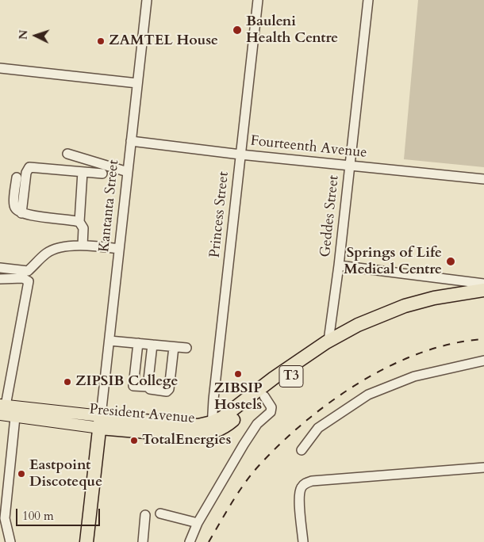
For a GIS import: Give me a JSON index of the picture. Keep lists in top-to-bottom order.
{
  "streets": {
    "highway": ["T3", "President Avenue"],
    "street": [
      "Fourteenth Avenue",
      "Kantanta Street",
      "Princess Street",
      "Geddes Street"
    ]
  },
  "crossings": [
    ["Fourteenth Avenue", "Kantanta Street"],
    ["Fourteenth Avenue", "Princess Street"],
    ["Fourteenth Avenue", "Geddes Street"],
    ["Kantanta Street", "President Avenue"],
    ["Princess Street", "President Avenue"],
    ["Geddes Street", "President Avenue"]
  ],
  "places": [
    "Bauleni Health Centre",
    "ZAMTEL House",
    "Springs of Life Medical Centre",
    "ZIBSIP Hostels",
    "ZIPSIB College",
    "TotalEnergies",
    "Eastpoint Discoteque"
  ],
  "scale_bar": "100 m",
  "north": "left"
}
